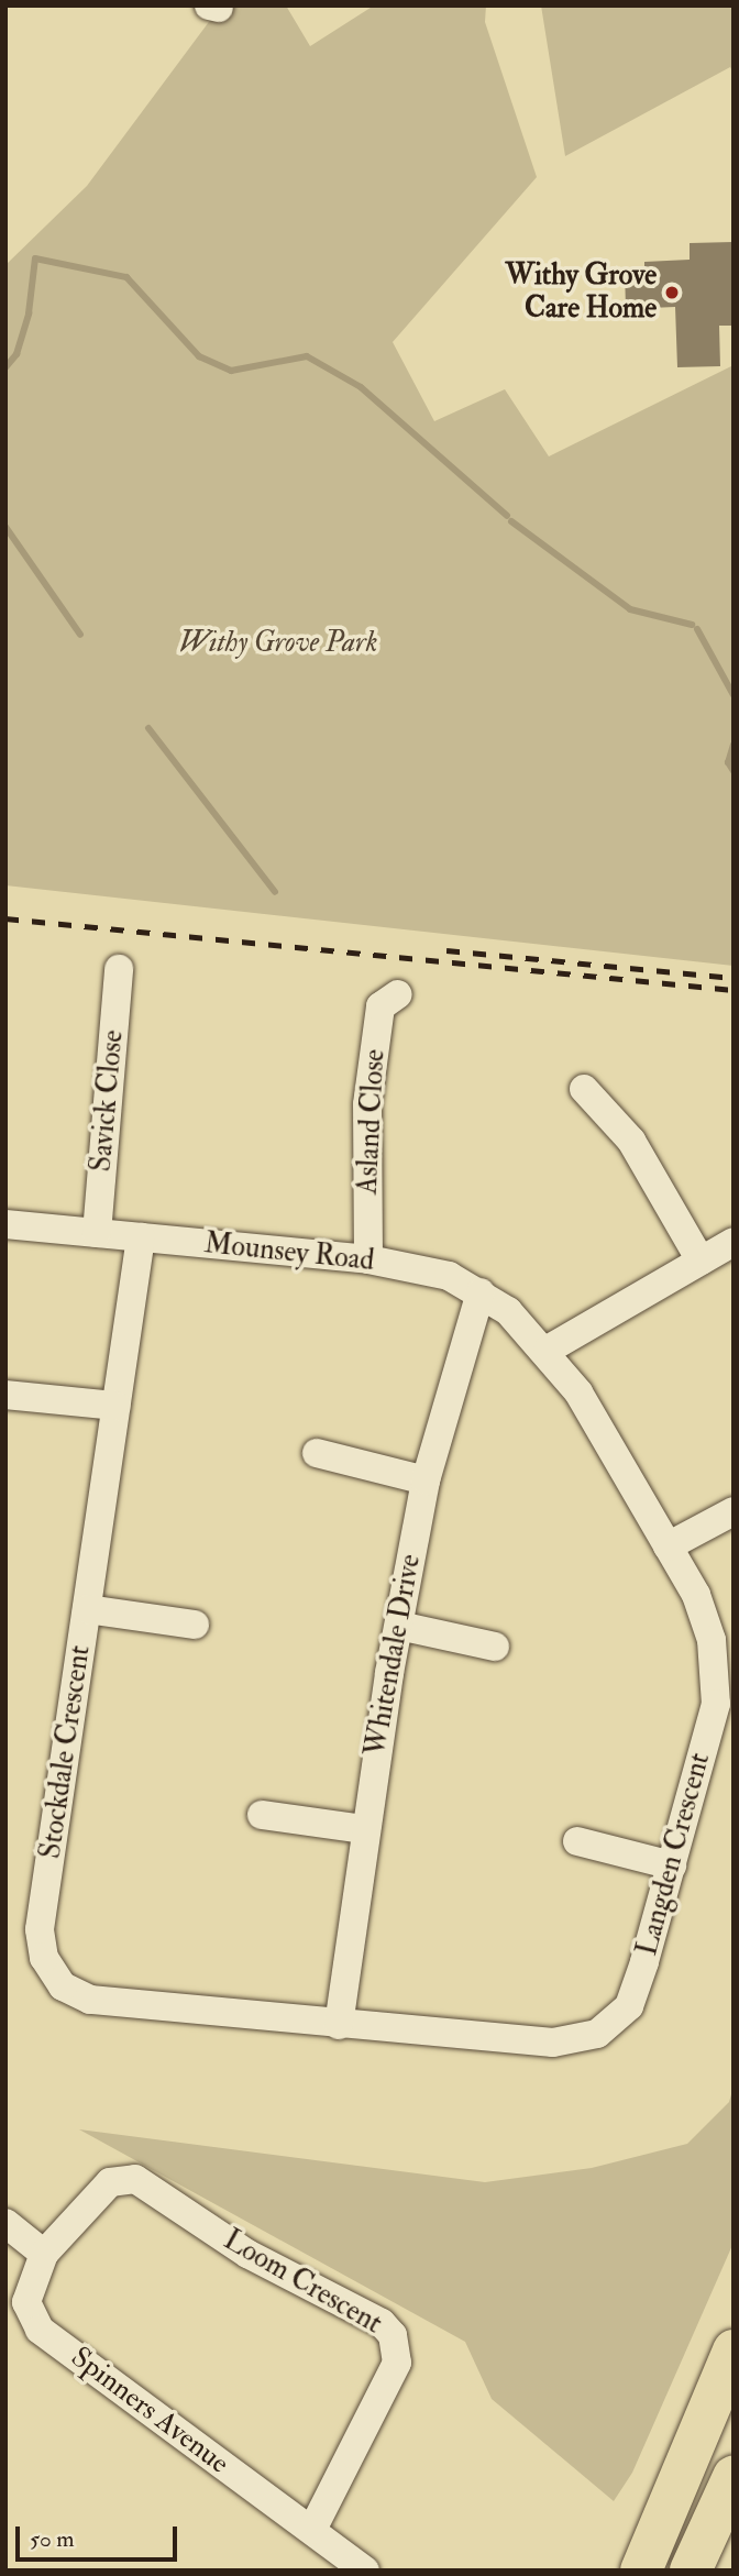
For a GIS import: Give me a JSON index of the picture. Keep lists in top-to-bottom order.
{
  "streets": {
    "street": [
      "Savick Close",
      "Asland Close",
      "Mounsey Road",
      "Whitendale Drive",
      "Stockdale Crescent",
      "Langden Crescent",
      "Loom Crescent",
      "Spinners Avenue"
    ]
  },
  "crossings": [
    ["Savick Close", "Mounsey Road"],
    ["Asland Close", "Mounsey Road"],
    ["Mounsey Road", "Whitendale Drive"],
    ["Mounsey Road", "Stockdale Crescent"],
    ["Mounsey Road", "Langden Crescent"],
    ["Whitendale Drive", "Stockdale Crescent"],
    ["Whitendale Drive", "Langden Crescent"],
    ["Stockdale Crescent", "Langden Crescent"],
    ["Loom Crescent", "Spinners Avenue"]
  ],
  "parks": ["Withy Grove Park"],
  "places": ["Withy Grove Care Home"],
  "scale_bar": "50 m"
}
